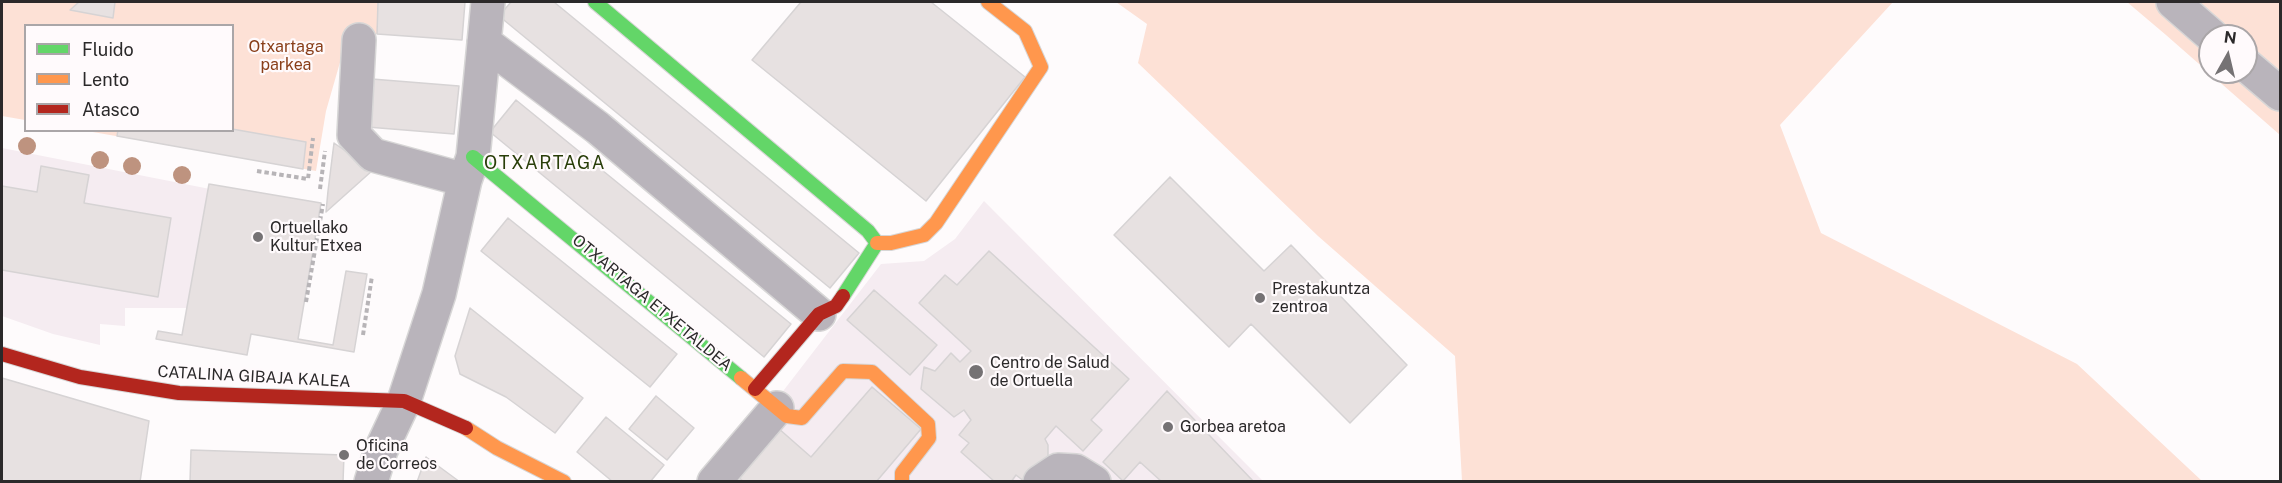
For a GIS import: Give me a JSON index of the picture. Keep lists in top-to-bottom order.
{
  "streets": {
    "street": ["OTXARTAGA ETXETALDEA", "CATALINA GIBAJA KALEA"]
  },
  "districts": ["OTXARTAGA"],
  "parks": ["Otxartaga parkea"],
  "places": [
    "Ortuellako Kultur Etxea",
    "Prestakuntza zentroa",
    "Centro de Salud de Ortuella",
    "Gorbea aretoa",
    "Oficina de Correos"
  ],
  "legend": ["Fluido", "Lento", "Atasco"],
  "north": "top"
}
